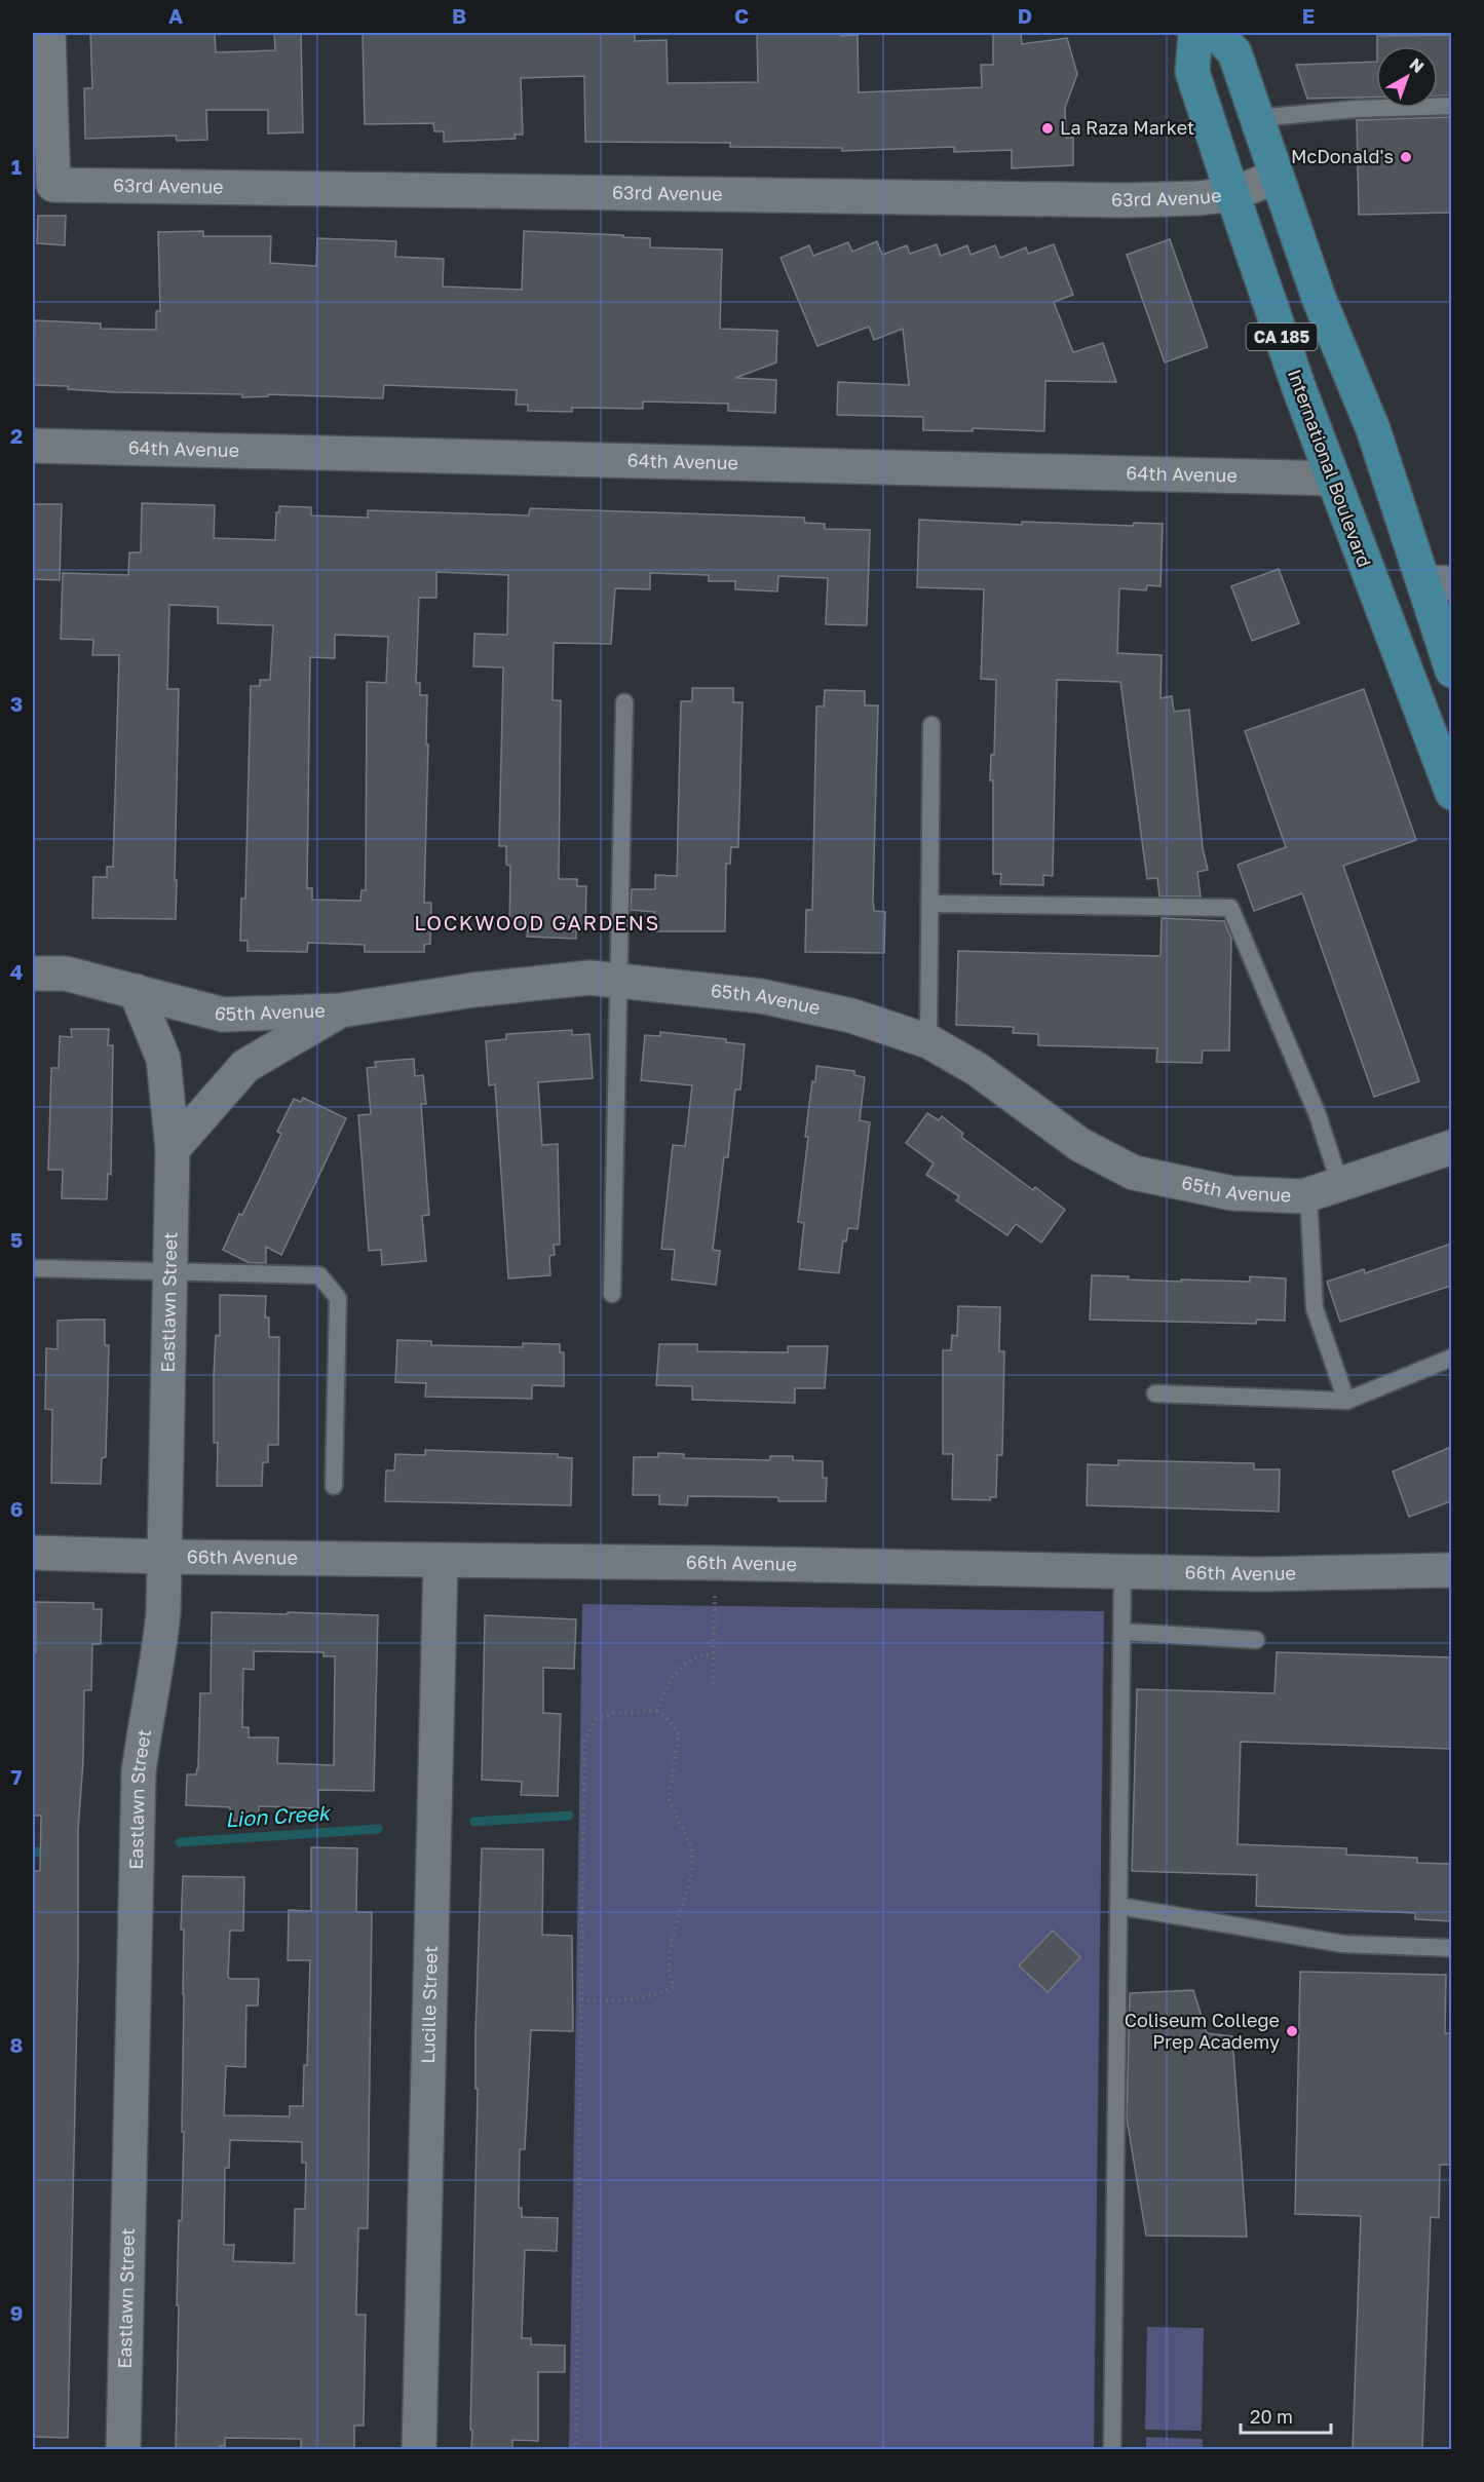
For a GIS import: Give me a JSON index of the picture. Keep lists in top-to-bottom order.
{
  "streets": {
    "main road": ["CA 185", "International Boulevard"],
    "street": [
      "63rd Avenue",
      "64th Avenue",
      "65th Avenue",
      "Eastlawn Street",
      "66th Avenue",
      "Lucille Street"
    ]
  },
  "crossings": [
    ["63rd Avenue", "CA 185"],
    ["63rd Avenue", "International Boulevard"],
    ["64th Avenue", "International Boulevard"],
    ["65th Avenue", "Eastlawn Street"],
    ["Eastlawn Street", "66th Avenue"],
    ["66th Avenue", "Lucille Street"]
  ],
  "districts": ["LOCKWOOD GARDENS"],
  "water": ["Lion Creek"],
  "places": ["La Raza Market", "McDonald's", "Coliseum College Prep Academy"],
  "scale_bar": "20 m",
  "north": "top right",
  "grid": {
    "columns": [
      "A",
      "B",
      "C",
      "D",
      "E"
    ],
    "rows": [
      "1",
      "2",
      "3",
      "4",
      "5",
      "6",
      "7",
      "8",
      "9"
    ]
  }
}
